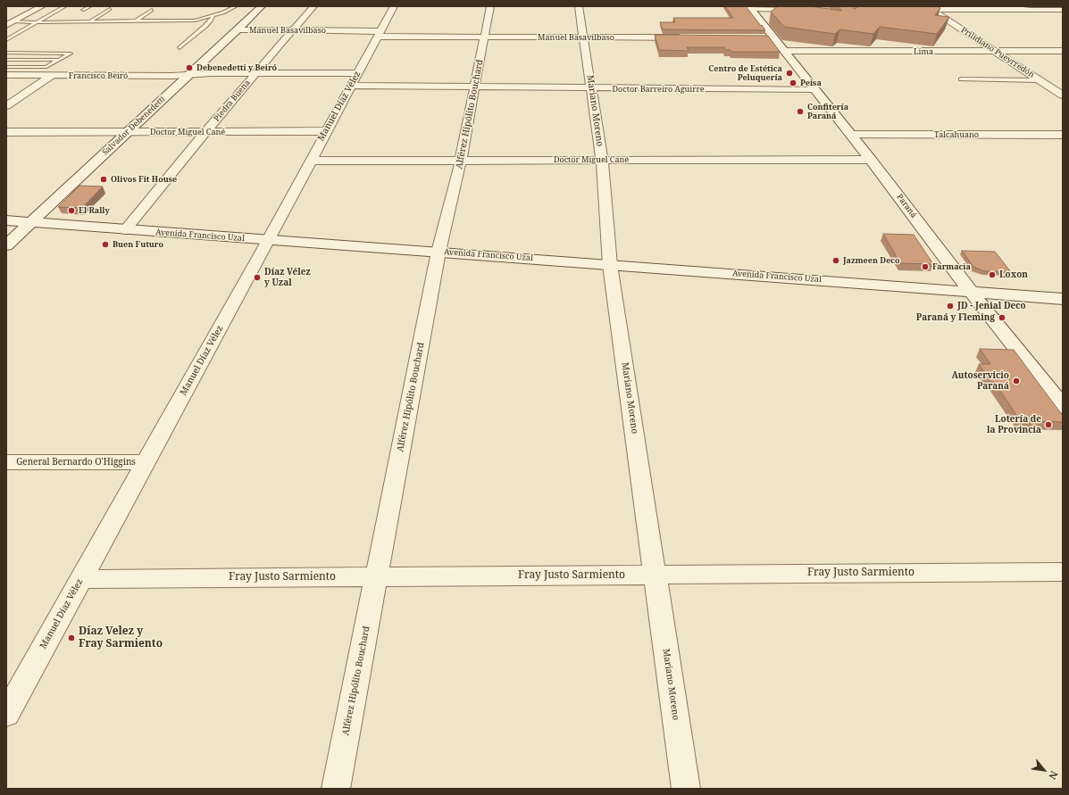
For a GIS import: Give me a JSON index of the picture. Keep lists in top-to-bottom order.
{
  "streets": {
    "street": [
      "Manuel Basavilbaso",
      "Lima",
      "Prilidiano Pueyrredón",
      "Francisco Beiró",
      "Doctor Barreiro Aguirre",
      "Piedra Buena",
      "Manuel Díaz Vélez",
      "Mariano Moreno",
      "Alférez Hipólito Bouchard",
      "Salvador Debenedetti",
      "Doctor Miguel Cané",
      "Talcahuano",
      "Paraná",
      "Avenida Francisco Uzal",
      "General Bernardo O'Higgins",
      "Fray Justo Sarmiento"
    ]
  },
  "crossings": [
    ["Manuel Basavilbaso", "Piedra Buena"],
    ["Manuel Basavilbaso", "Manuel Díaz Vélez"],
    ["Manuel Basavilbaso", "Mariano Moreno"],
    ["Manuel Basavilbaso", "Alférez Hipólito Bouchard"],
    ["Manuel Basavilbaso", "Salvador Debenedetti"],
    ["Lima", "Prilidiano Pueyrredón"],
    ["Lima", "Paraná"],
    ["Francisco Beiró", "Salvador Debenedetti"],
    ["Doctor Barreiro Aguirre", "Manuel Díaz Vélez"],
    ["Doctor Barreiro Aguirre", "Mariano Moreno"],
    ["Doctor Barreiro Aguirre", "Alférez Hipólito Bouchard"],
    ["Doctor Barreiro Aguirre", "Paraná"],
    ["Piedra Buena", "Doctor Miguel Cané"],
    ["Piedra Buena", "Avenida Francisco Uzal"],
    ["Manuel Díaz Vélez", "Doctor Miguel Cané"],
    ["Manuel Díaz Vélez", "Avenida Francisco Uzal"],
    ["Manuel Díaz Vélez", "General Bernardo O'Higgins"],
    ["Manuel Díaz Vélez", "Fray Justo Sarmiento"],
    ["Mariano Moreno", "Doctor Miguel Cané"],
    ["Mariano Moreno", "Avenida Francisco Uzal"],
    ["Mariano Moreno", "Fray Justo Sarmiento"],
    ["Alférez Hipólito Bouchard", "Doctor Miguel Cané"],
    ["Alférez Hipólito Bouchard", "Avenida Francisco Uzal"],
    ["Alférez Hipólito Bouchard", "Fray Justo Sarmiento"],
    ["Salvador Debenedetti", "Doctor Miguel Cané"],
    ["Salvador Debenedetti", "Avenida Francisco Uzal"],
    ["Doctor Miguel Cané", "Paraná"],
    ["Talcahuano", "Paraná"],
    ["Paraná", "Avenida Francisco Uzal"]
  ],
  "places": [
    "Debenedetti y Beiró",
    "Centro de Estética Peluquería",
    "Peisa",
    "Confitería Paraná",
    "Olivos Fit House",
    "El Rally",
    "Buen Futuro",
    "Jazmeen Deco",
    "Farmacia",
    "Loxon",
    "Díaz Vélez y Uzal",
    "JD - Jenial Deco",
    "Paraná y Fleming",
    "Autoservicio Paraná",
    "Lotería de la Provincia",
    "Díaz Velez y Fray Sarmiento"
  ],
  "north": "bottom right"
}
